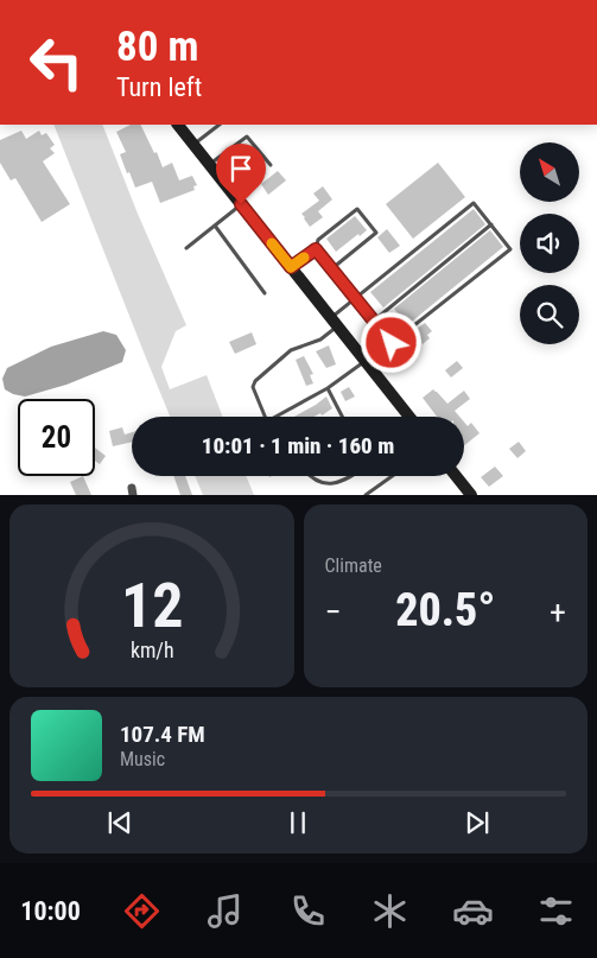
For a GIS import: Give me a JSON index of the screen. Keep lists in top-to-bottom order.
{
  "north": "top left",
  "page": {
    "turn": ["80 m", "Turn left"],
    "limit": "20",
    "trip": "10:01 · 1 min · 160 m",
    "tile": "Climate",
    "heat": ["−", "20.5°", "+"],
    "song": ["107.4 FM", "Music"],
    "tabs": "10:00",
    "gauge": ["12", "km/h"]
  }
}
